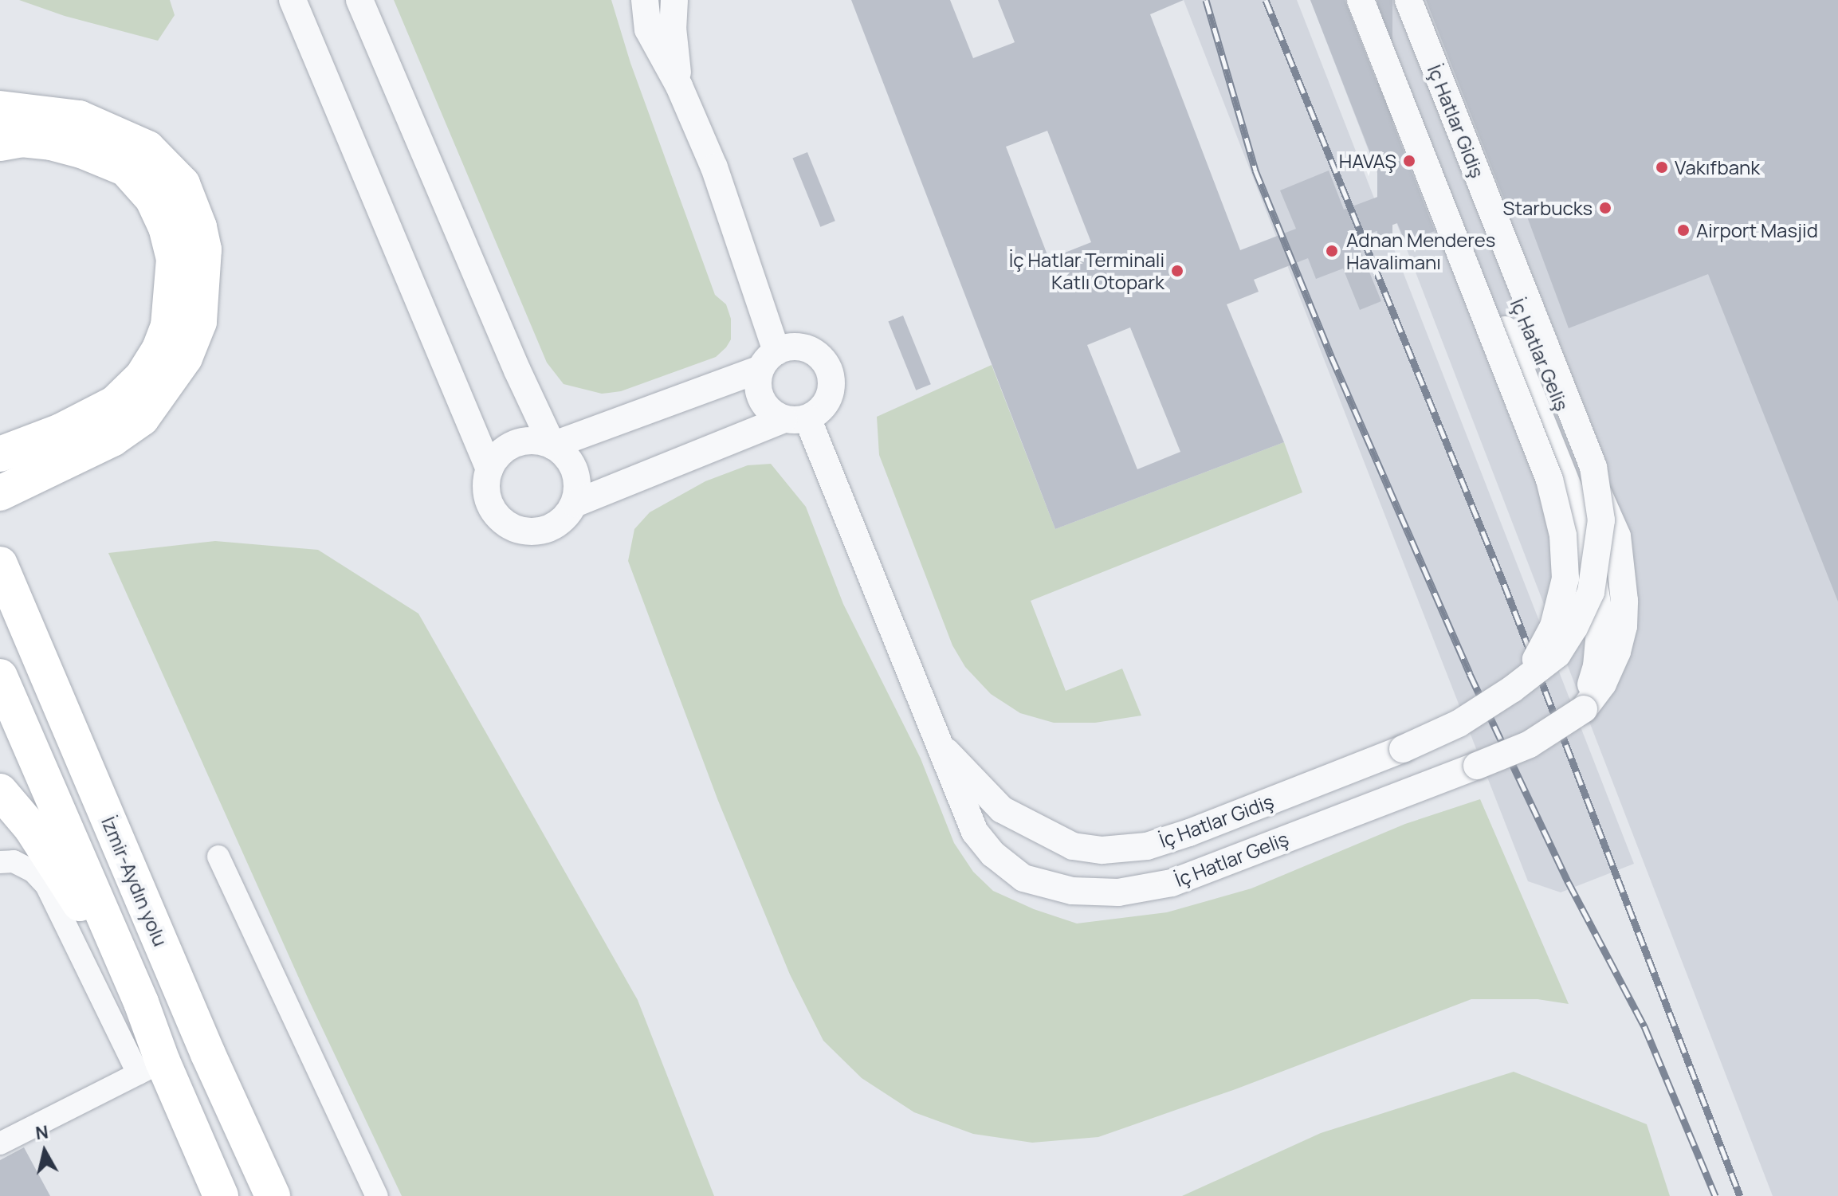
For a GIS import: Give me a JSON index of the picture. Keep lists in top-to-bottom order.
{
  "streets": {
    "highway": ["İzmir-Aydın yolu"],
    "street": ["İç Hatlar Gidiş", "İç Hatlar Geliş"]
  },
  "crossings": [
    ["İç Hatlar Gidiş", "İç Hatlar Geliş"]
  ],
  "places": [
    "HAVAŞ",
    "Vakıfbank",
    "Starbucks",
    "Airport Masjid",
    "Adnan Menderes Havalimanı",
    "İç Hatlar Terminali Katlı Otopark"
  ],
  "north": "top"
}
